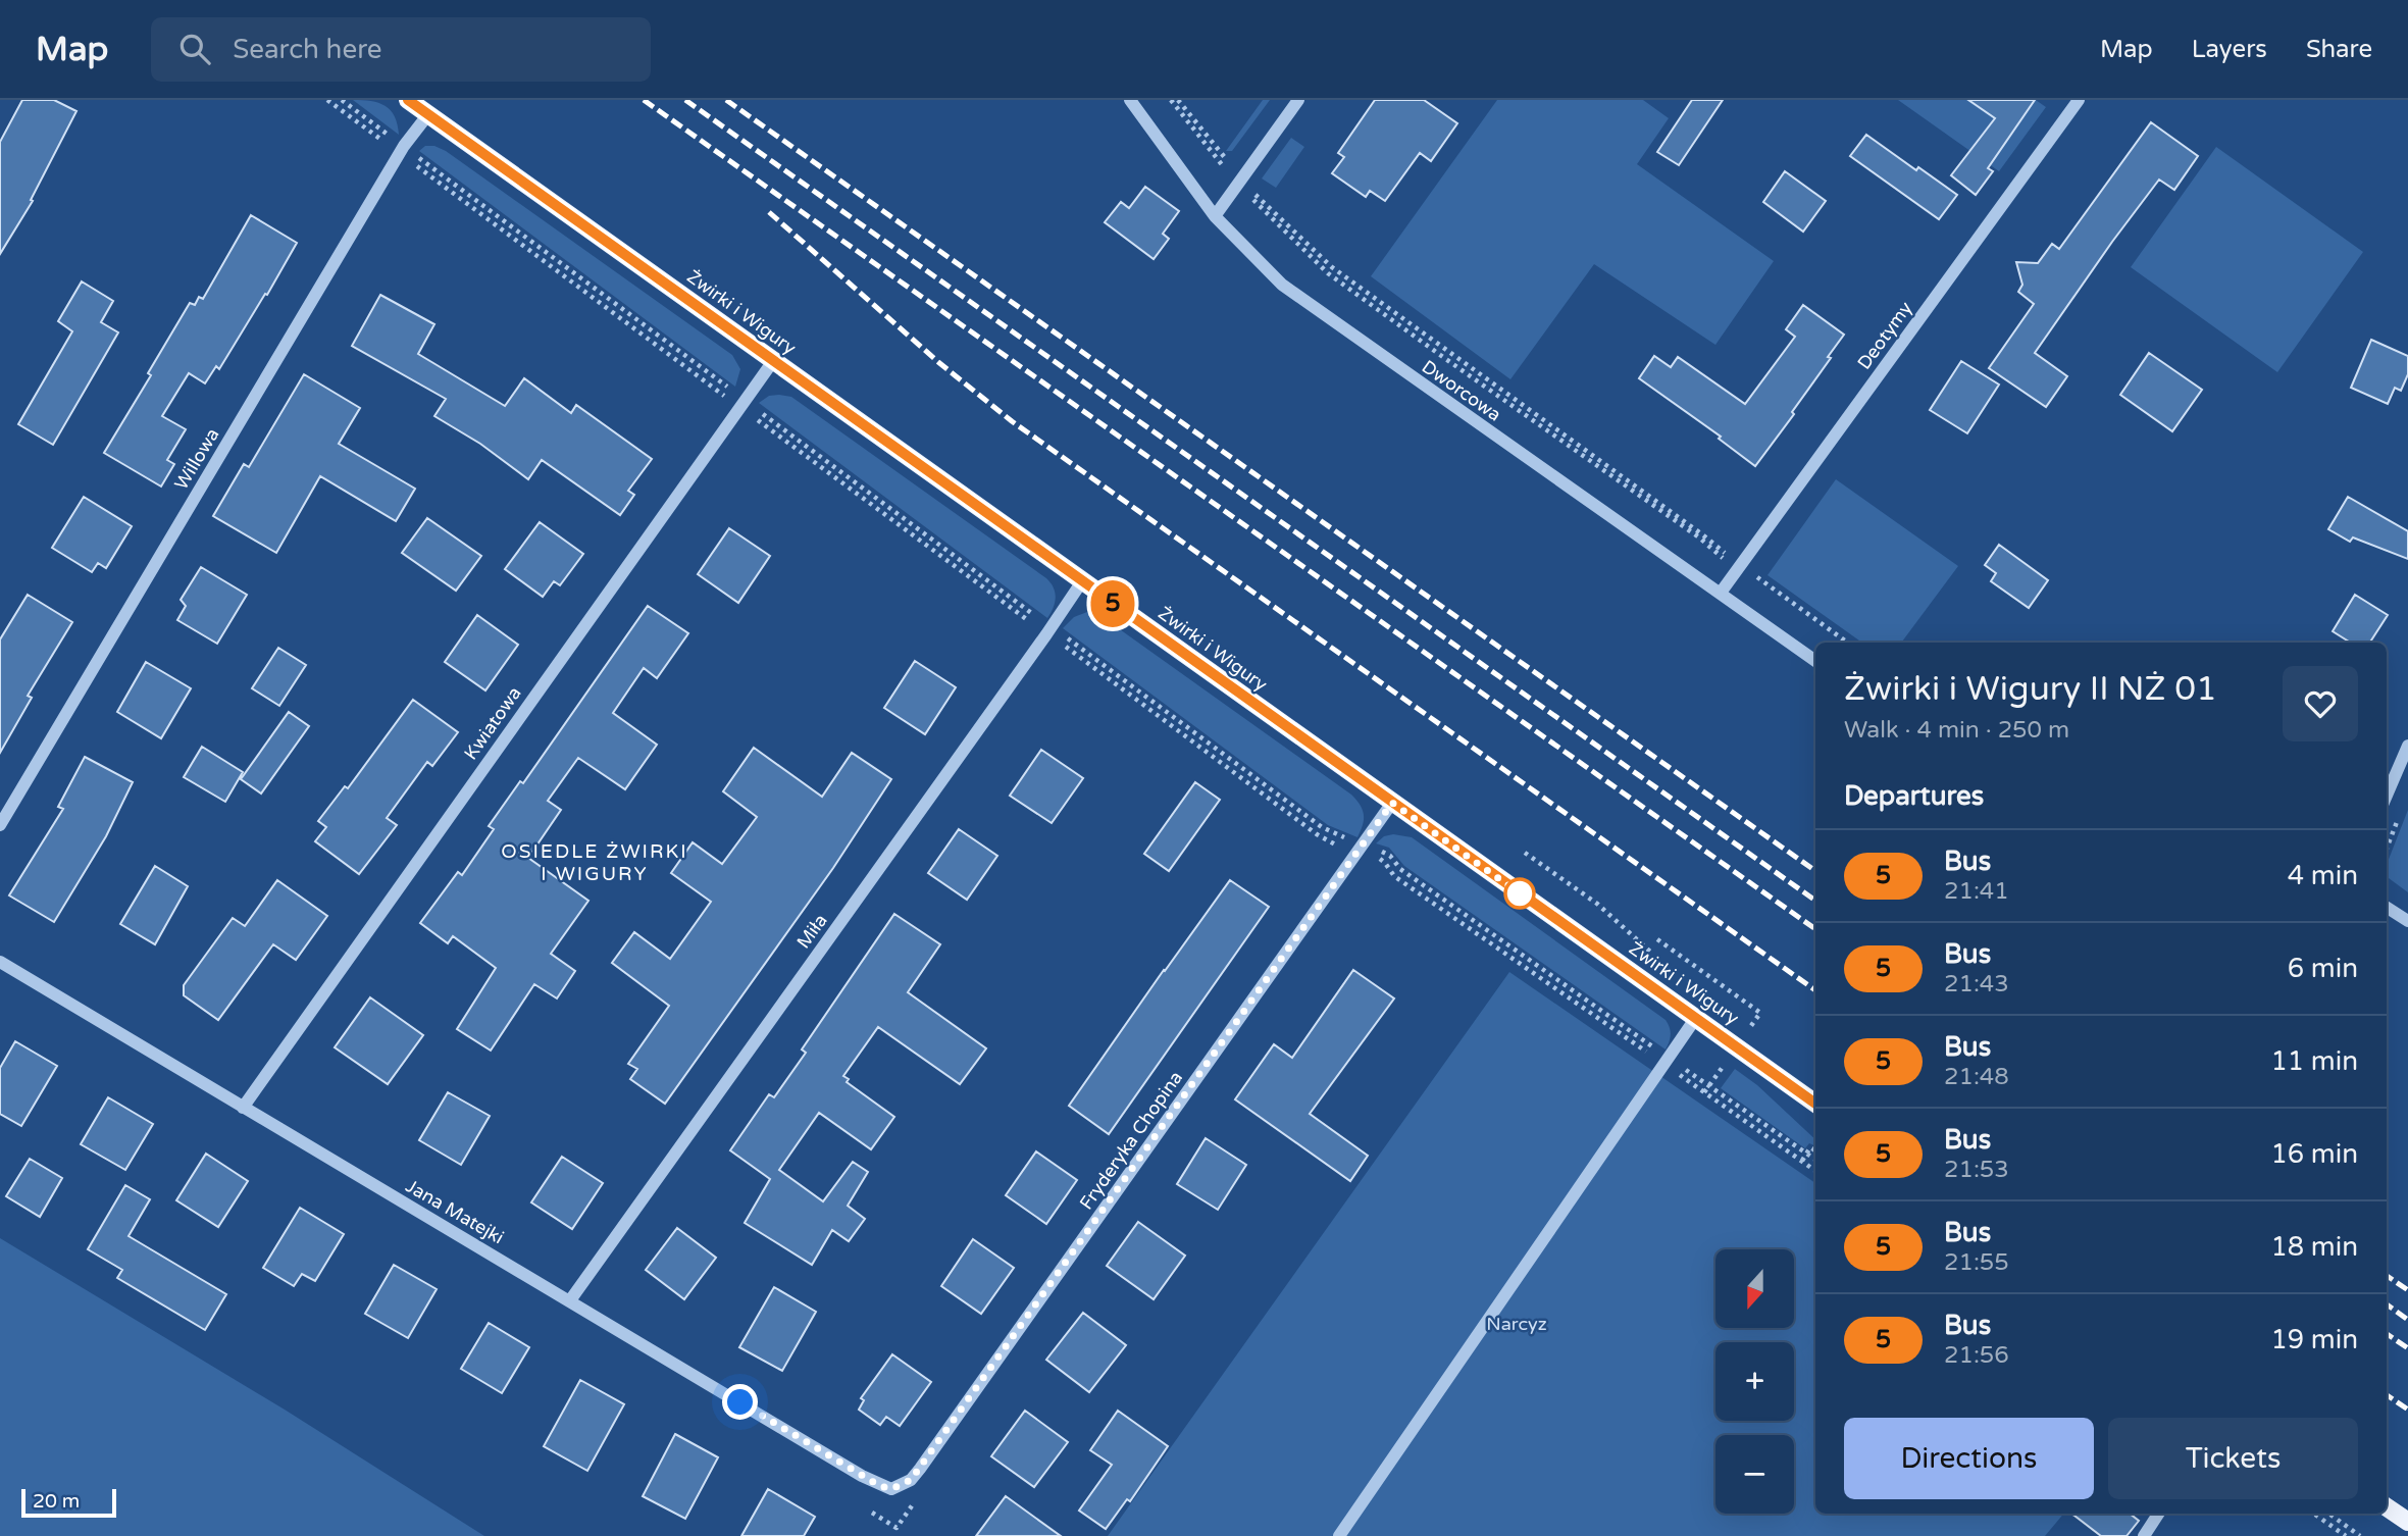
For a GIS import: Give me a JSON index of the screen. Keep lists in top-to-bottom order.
{
  "streets": {
    "main road": ["Żwirki i Wigury"],
    "street": [
      "Deotymy",
      "Dworcowa",
      "Willowa",
      "Kwiatowa",
      "Miła",
      "Fryderyka Chopina",
      "Jana Matejki"
    ]
  },
  "crossings": [
    ["Żwirki i Wigury", "Willowa"],
    ["Żwirki i Wigury", "Kwiatowa"],
    ["Żwirki i Wigury", "Miła"],
    ["Żwirki i Wigury", "Fryderyka Chopina"],
    ["Deotymy", "Dworcowa"],
    ["Kwiatowa", "Jana Matejki"],
    ["Miła", "Jana Matejki"],
    ["Fryderyka Chopina", "Jana Matejki"]
  ],
  "districts": ["OSIEDLE ŻWIRKI I WIGURY"],
  "parks": ["Narcyz"],
  "lines": ["bus line 5"],
  "scale_bar": "20 m",
  "north": "bottom",
  "page": {
    "header": "Map",
    "search": "Search here",
    "nav": ["Map", "Layers", "Share"],
    "on_map": "5",
    "heading": [
      ["Żwirki i Wigury II NŻ 01", "Walk · 4 min · 250 m"],
      "Departures"
    ],
    "list": [
      {
        "mark": "5",
        "name": "Bus",
        "note": "21:41",
        "value": "4 min"
      },
      {
        "mark": "5",
        "name": "Bus",
        "note": "21:43",
        "value": "6 min"
      },
      {
        "mark": "5",
        "name": "Bus",
        "note": "21:48",
        "value": "11 min"
      },
      {
        "mark": "5",
        "name": "Bus",
        "note": "21:53",
        "value": "16 min"
      },
      {
        "mark": "5",
        "name": "Bus",
        "note": "21:55",
        "value": "18 min"
      },
      {
        "mark": "5",
        "name": "Bus",
        "note": "21:56",
        "value": "19 min"
      }
    ],
    "map_buttons": ["+", "−"],
    "buttons": ["Directions", "Tickets"],
    "scale": "20 m"
  }
}
